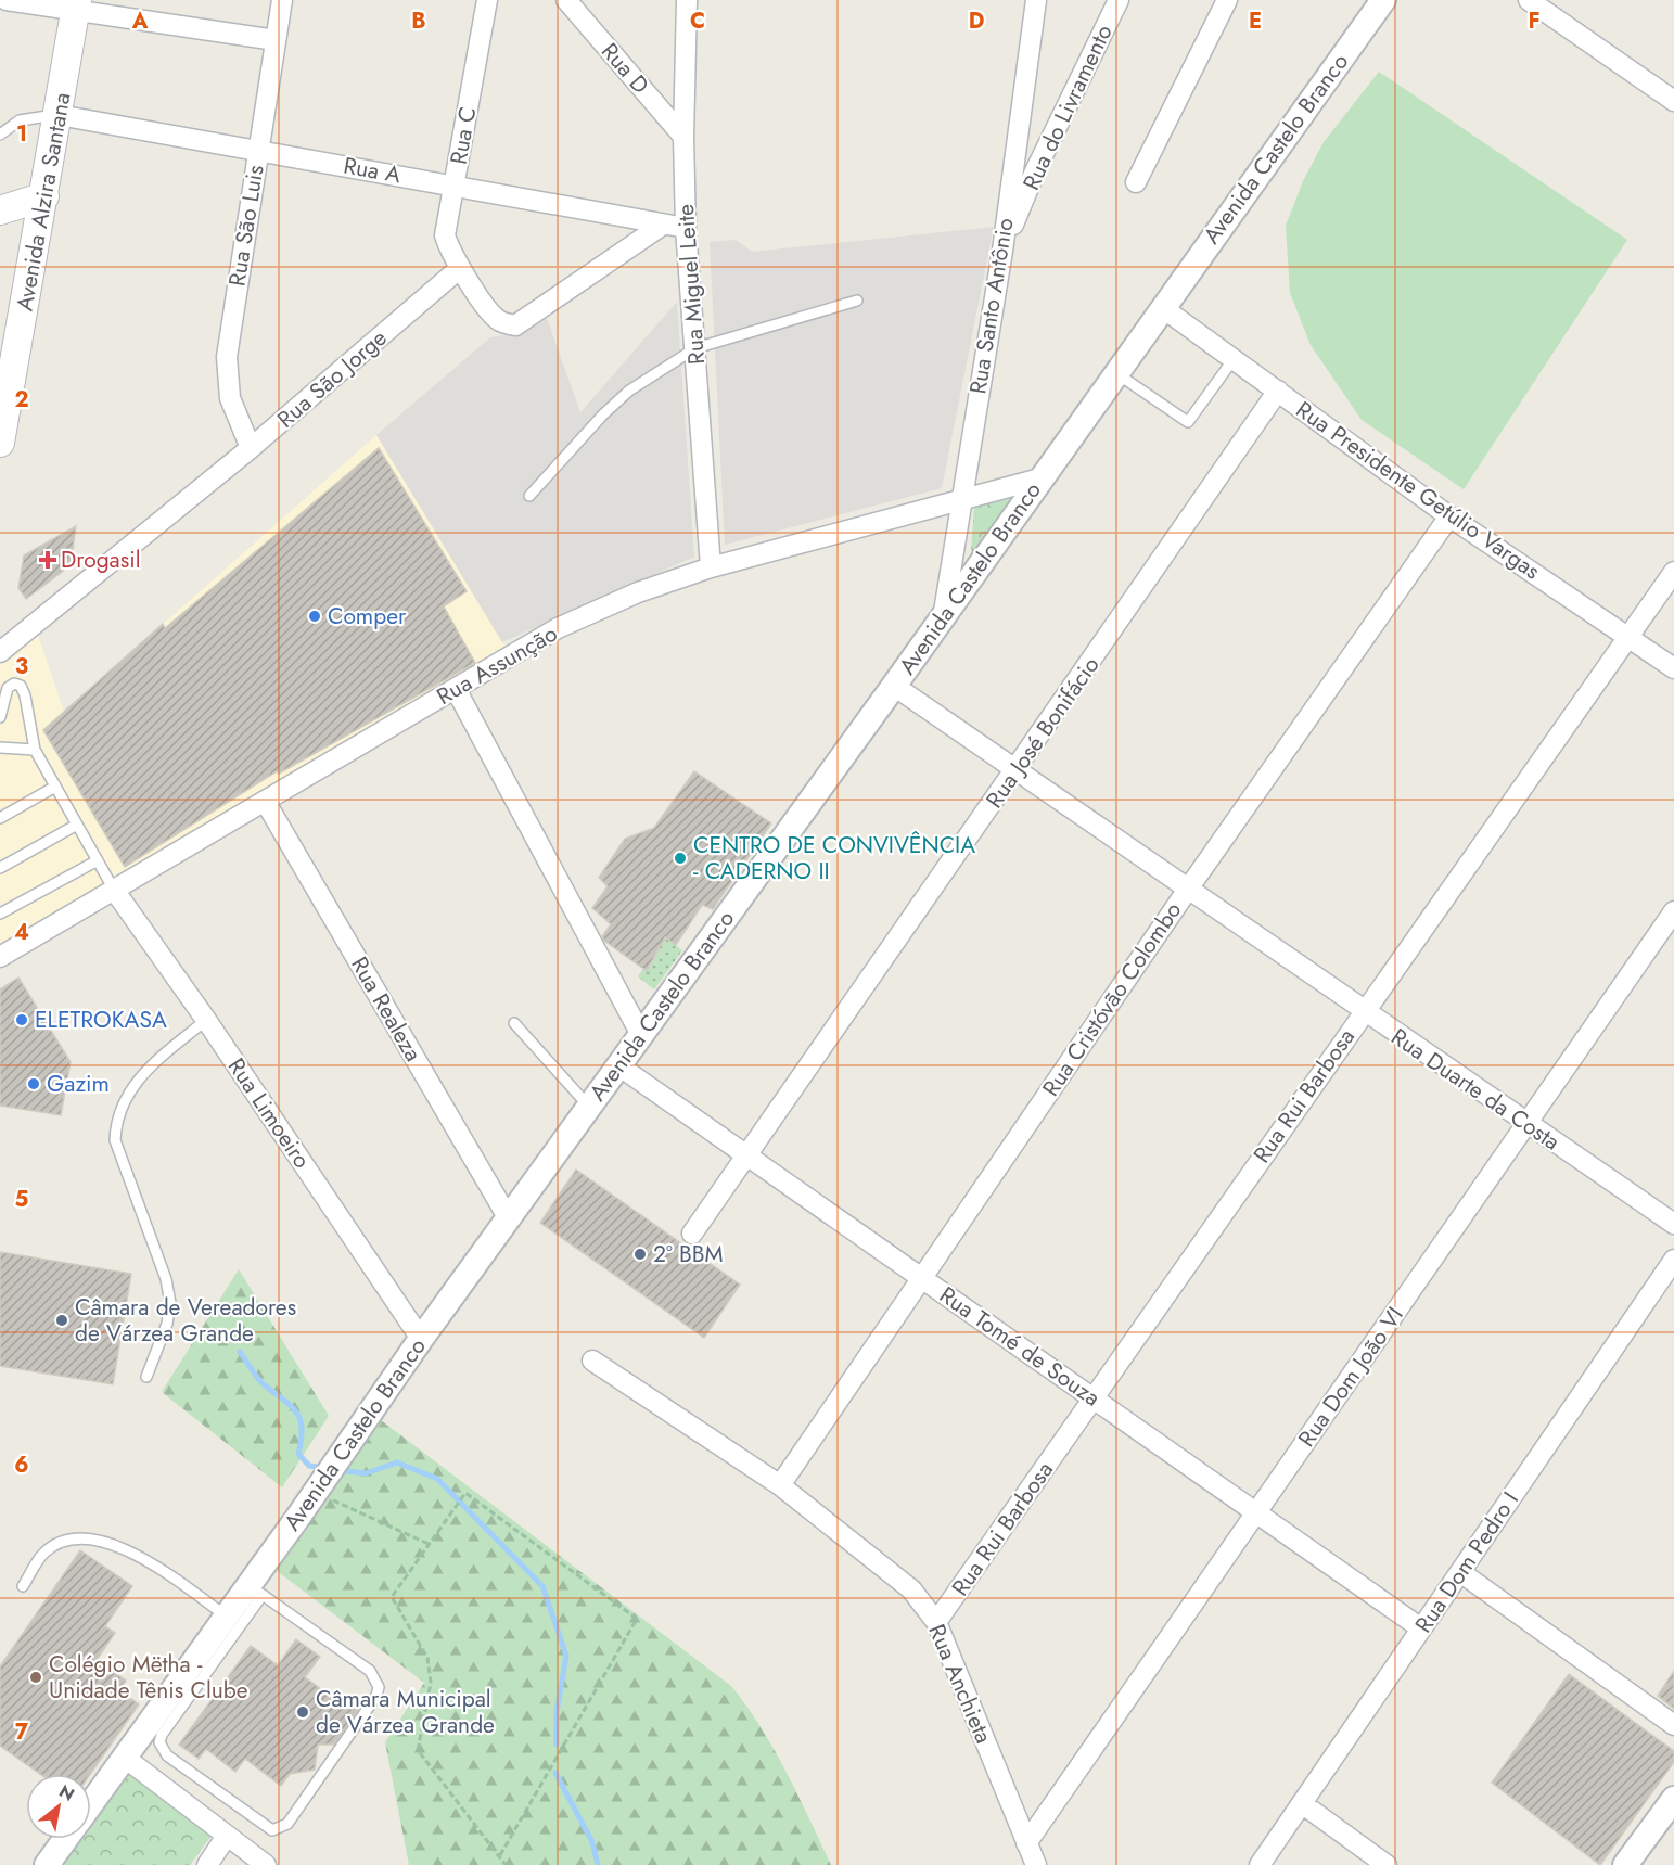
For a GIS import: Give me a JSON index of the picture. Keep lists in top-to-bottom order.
{
  "streets": {
    "main road": ["Avenida Alzira Santana"],
    "street": [
      "Rua D",
      "Rua do Livramento",
      "Rua C",
      "Avenida Castelo Branco",
      "Rua A",
      "Rua São Luis",
      "Rua Miguel Leite",
      "Rua Santo Antônio",
      "Rua São Jorge",
      "Rua Presidente Getúlio Vargas",
      "Rua Assunção",
      "Rua José Bonifácio",
      "Rua Cristóvão Colombo",
      "Rua Realeza",
      "Rua Duarte da Costa",
      "Rua Rui Barbosa",
      "Rua Limoeiro",
      "Rua Tomé de Souza",
      "Rua Dom João VI",
      "Rua Dom Pedro I",
      "Rua Anchieta"
    ]
  },
  "crossings": [
    ["Rua D", "Rua Miguel Leite"],
    ["Rua do Livramento", "Rua Santo Antônio"],
    ["Rua C", "Rua A"],
    ["Rua C", "Rua São Jorge"],
    ["Avenida Castelo Branco", "Rua Santo Antônio"],
    ["Avenida Castelo Branco", "Rua Presidente Getúlio Vargas"],
    ["Avenida Castelo Branco", "Rua Assunção"],
    ["Avenida Castelo Branco", "Rua Realeza"],
    ["Avenida Castelo Branco", "Rua Duarte da Costa"],
    ["Avenida Castelo Branco", "Rua Limoeiro"],
    ["Avenida Castelo Branco", "Rua Tomé de Souza"],
    ["Rua A", "Avenida Alzira Santana"],
    ["Rua A", "Rua São Luis"],
    ["Rua A", "Rua Miguel Leite"],
    ["Rua São Luis", "Rua São Jorge"],
    ["Rua Miguel Leite", "Rua Assunção"],
    ["Rua Santo Antônio", "Rua Assunção"],
    ["Rua Presidente Getúlio Vargas", "Rua José Bonifácio"],
    ["Rua Presidente Getúlio Vargas", "Rua Cristóvão Colombo"],
    ["Rua Presidente Getúlio Vargas", "Rua Rui Barbosa"],
    ["Rua Assunção", "Rua Realeza"],
    ["Rua Assunção", "Rua Limoeiro"],
    ["Rua José Bonifácio", "Rua Duarte da Costa"],
    ["Rua José Bonifácio", "Rua Tomé de Souza"],
    ["Rua Cristóvão Colombo", "Rua Duarte da Costa"],
    ["Rua Cristóvão Colombo", "Rua Tomé de Souza"],
    ["Rua Cristóvão Colombo", "Rua Anchieta"],
    ["Rua Duarte da Costa", "Rua Rui Barbosa"],
    ["Rua Duarte da Costa", "Rua Dom João VI"],
    ["Rua Rui Barbosa", "Rua Tomé de Souza"],
    ["Rua Rui Barbosa", "Rua Anchieta"],
    ["Rua Tomé de Souza", "Rua Dom João VI"],
    ["Rua Tomé de Souza", "Rua Dom Pedro I"],
    ["Rua Dom João VI", "Rua Anchieta"]
  ],
  "places": {
    "health": ["Drogasil"],
    "other": [
      "Comper",
      "CENTRO DE CONVIVÊNCIA - CADERNO II",
      "ELETROKASA",
      "Gazim",
      "2º BBM",
      "Câmara de Vereadores de Várzea Grande",
      "Colégio Mëtha - Unidade Tênis Clube",
      "Câmara Municipal de Várzea Grande"
    ]
  },
  "north": "top right",
  "grid": {
    "columns": [
      "A",
      "B",
      "C",
      "D",
      "E",
      "F"
    ],
    "rows": [
      "1",
      "2",
      "3",
      "4",
      "5",
      "6",
      "7"
    ]
  }
}
